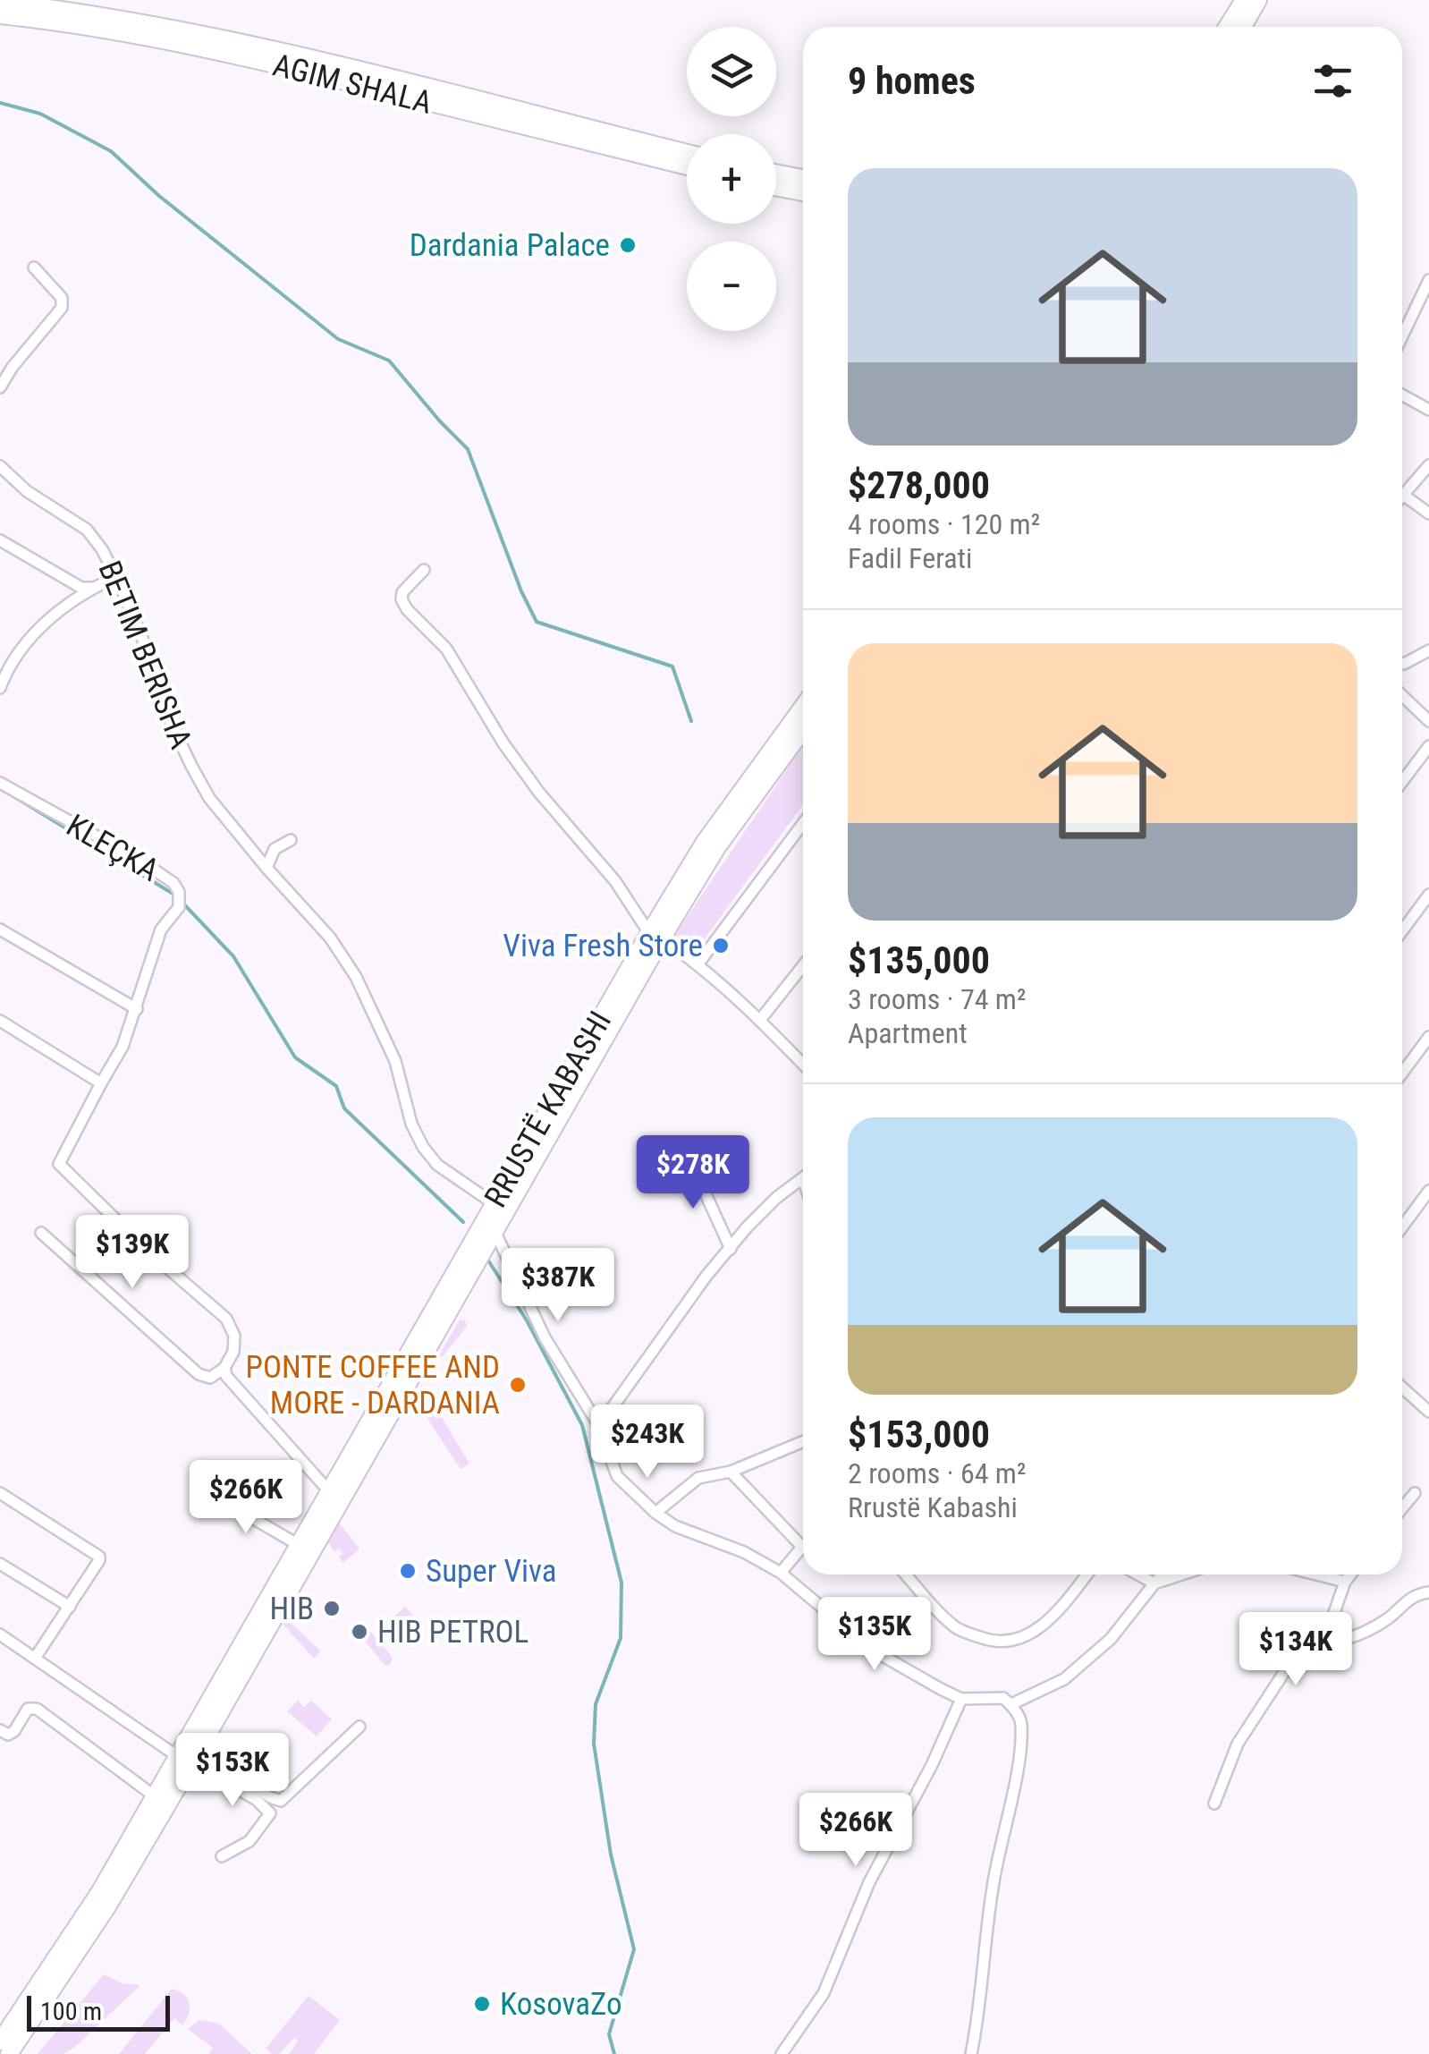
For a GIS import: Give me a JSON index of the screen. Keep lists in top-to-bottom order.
{
  "streets": {
    "main road": ["AGIM SHALA", "RRUSTË KABASHI"],
    "street": ["BETIM BERISHA", "KLEÇKA"]
  },
  "crossings": [
    ["BETIM BERISHA", "RRUSTË KABASHI"]
  ],
  "places": [
    "Dardania Palace",
    "Viva Fresh Store",
    "PONTE COFFEE AND MORE - DARDANIA",
    "Super Viva",
    "HIB",
    "HIB PETROL",
    "KosovaZo"
  ],
  "scale_bar": "100 m",
  "page": {
    "map_buttons": ["+", "−"],
    "heading": "9 homes",
    "list": [
      {
        "name": "$278,000",
        "note": "4 rooms · 120 m² · Fadil Ferati"
      },
      {
        "name": "$135,000",
        "note": "3 rooms · 74 m² · Apartment"
      },
      {
        "name": "$153,000",
        "note": "2 rooms · 64 m² · Rrustë Kabashi"
      }
    ],
    "price": [
      "$278K",
      "$139K",
      "$387K",
      "$243K",
      "$266K",
      "$135K",
      "$134K",
      "$153K",
      "$266K"
    ],
    "scale": "100 m"
  }
}
